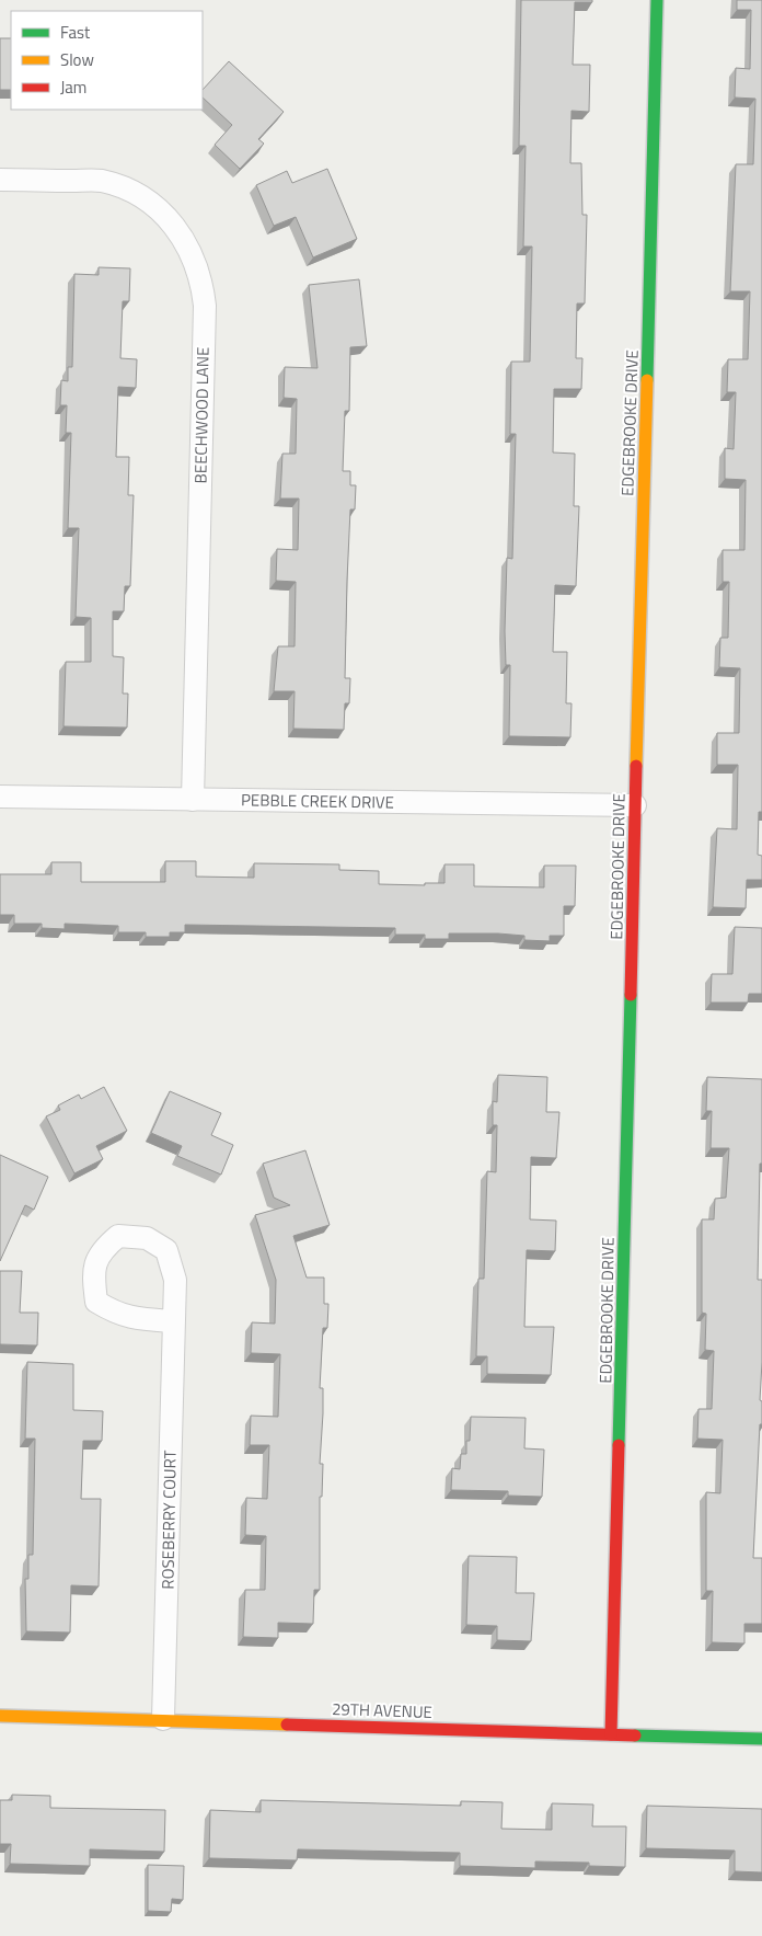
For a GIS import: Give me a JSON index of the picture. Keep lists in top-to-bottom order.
{
  "streets": {
    "street": [
      "BEECHWOOD LANE",
      "EDGEBROOKE DRIVE",
      "PEBBLE CREEK DRIVE",
      "ROSEBERRY COURT",
      "29TH AVENUE"
    ]
  },
  "crossings": [
    ["BEECHWOOD LANE", "PEBBLE CREEK DRIVE"],
    ["EDGEBROOKE DRIVE", "PEBBLE CREEK DRIVE"],
    ["EDGEBROOKE DRIVE", "29TH AVENUE"],
    ["ROSEBERRY COURT", "29TH AVENUE"]
  ],
  "legend": ["Fast", "Slow", "Jam"]
}
